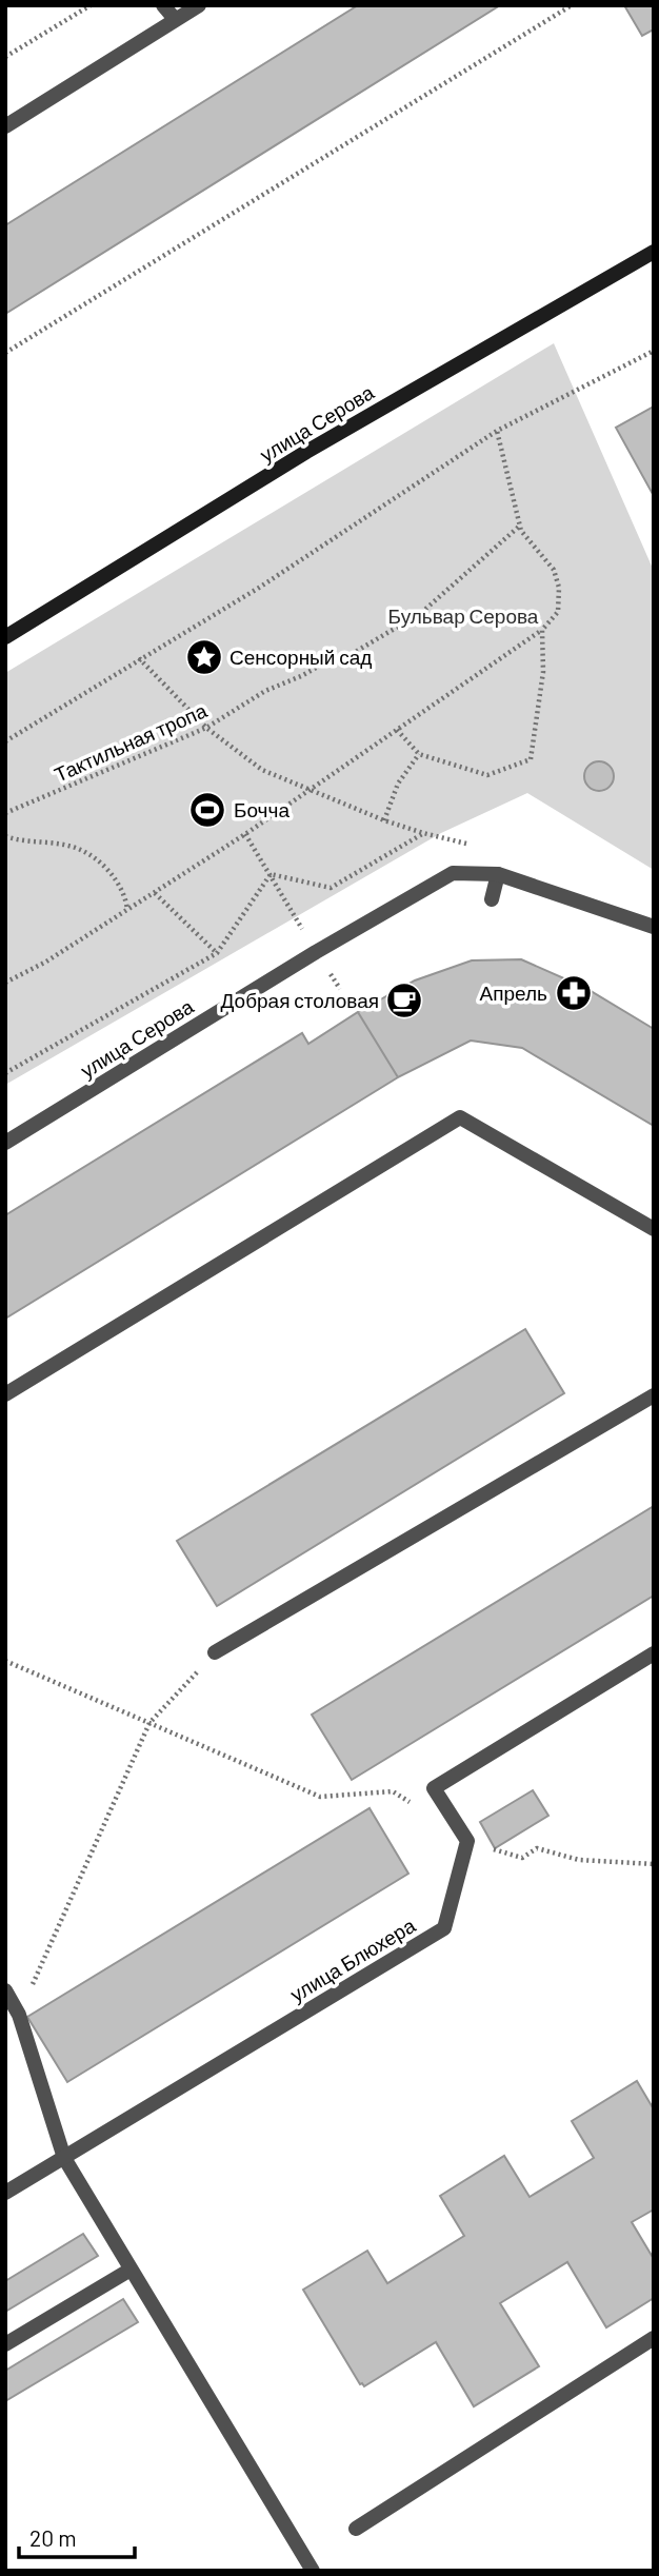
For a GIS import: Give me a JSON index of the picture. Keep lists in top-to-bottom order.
{
  "streets": {
    "street": ["улица Серова", "улица Блюхера"],
    "path": ["Тактильная тропа"]
  },
  "parks": ["Бульвар Серова"],
  "places": {
    "place": ["Сенсорный сад"],
    "sports": ["Бочча"],
    "pharmacy": ["Апрель"],
    "cafe": ["Добрая столовая"]
  },
  "scale_bar": "20 m"
}
